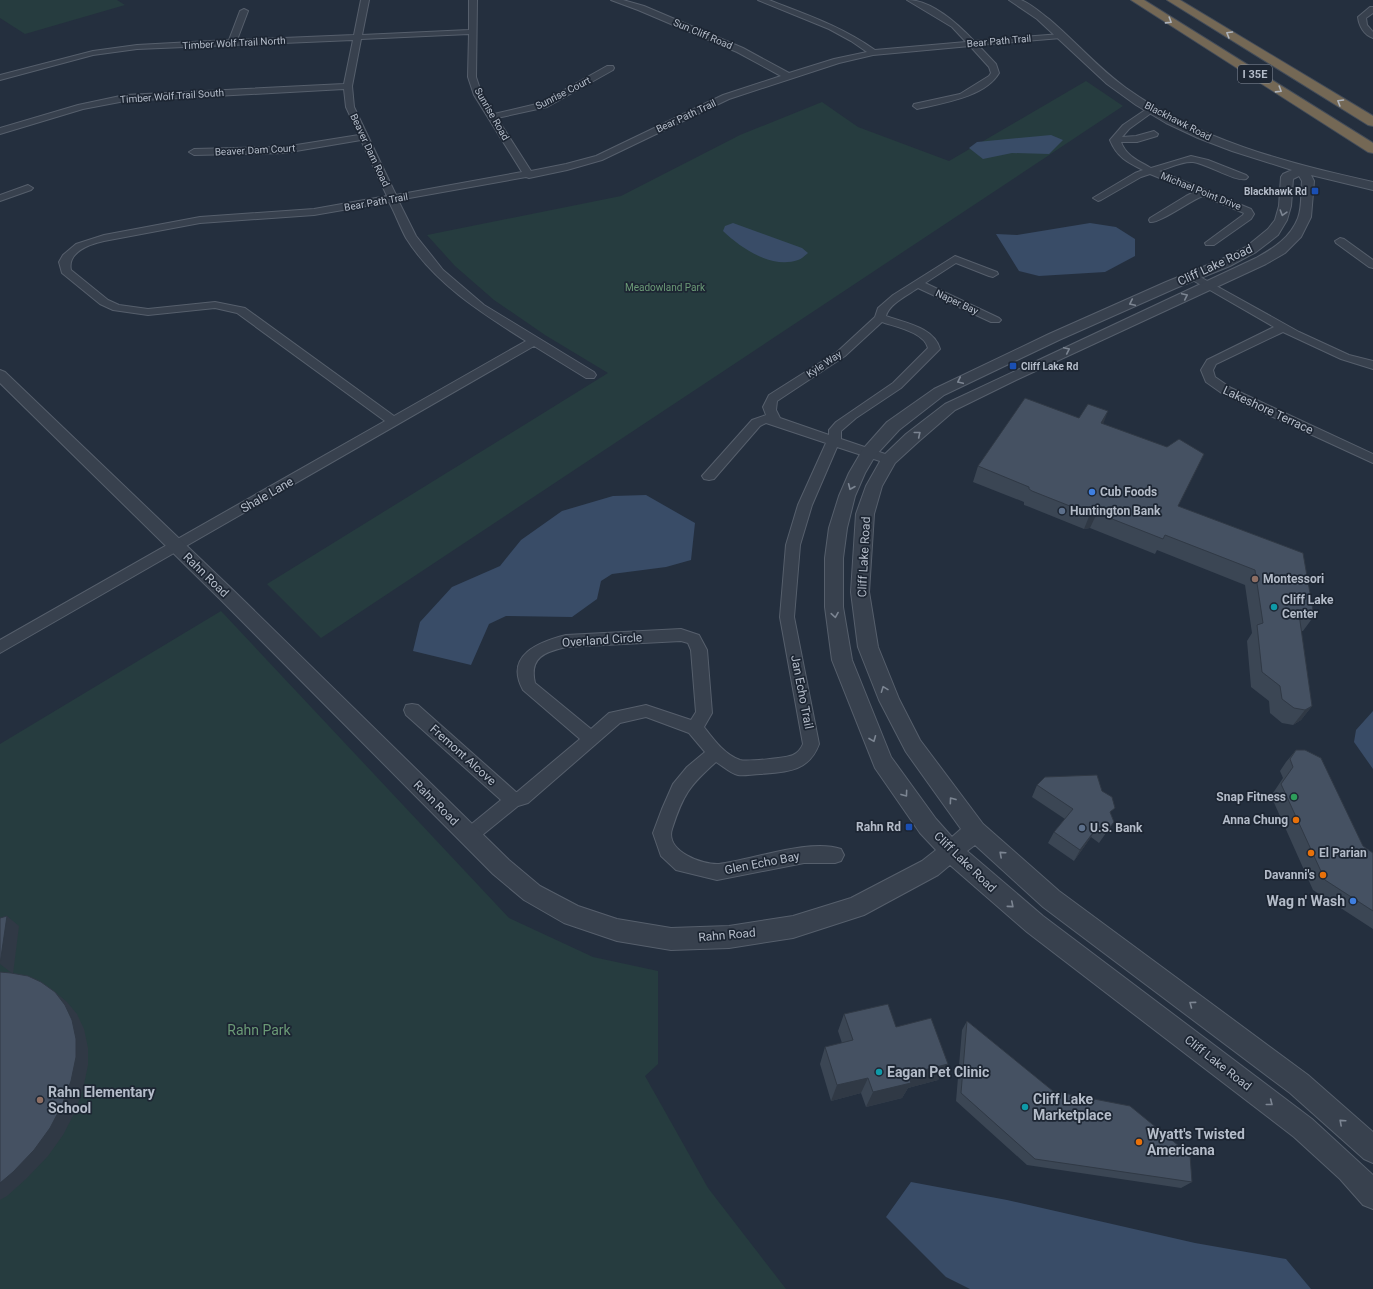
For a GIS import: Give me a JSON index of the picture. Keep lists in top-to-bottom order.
{
  "streets": {
    "highway": ["I 35E"],
    "street": [
      "Sun Cliff Road",
      "Bear Path Trail",
      "Timber Wolf Trail North",
      "Sunrise Court",
      "Timber Wolf Trail South",
      "Sunrise Road",
      "Blackhawk Road",
      "Beaver Dam Court",
      "Beaver Dam Road",
      "Michael Point Drive",
      "Cliff Lake Road",
      "Naper Bay",
      "Kyle Way",
      "Lakeshore Terrace",
      "Shale Lane",
      "Rahn Road",
      "Overland Circle",
      "Jan Echo Trail",
      "Fremont Alcove",
      "Glen Echo Bay"
    ]
  },
  "crossings": [
    ["Sun Cliff Road", "Bear Path Trail"],
    ["Bear Path Trail", "Sunrise Road"],
    ["Bear Path Trail", "Blackhawk Road"],
    ["Bear Path Trail", "Beaver Dam Road"],
    ["Bear Path Trail", "Shale Lane"],
    ["Timber Wolf Trail North", "Sunrise Road"],
    ["Timber Wolf Trail North", "Beaver Dam Road"],
    ["Sunrise Court", "Sunrise Road"],
    ["Timber Wolf Trail South", "Beaver Dam Road"],
    ["Blackhawk Road", "Cliff Lake Road"],
    ["Beaver Dam Court", "Beaver Dam Road"],
    ["Beaver Dam Road", "Shale Lane"],
    ["Cliff Lake Road", "Rahn Road"],
    ["Naper Bay", "Kyle Way"],
    ["Kyle Way", "Jan Echo Trail"],
    ["Shale Lane", "Rahn Road"],
    ["Overland Circle", "Jan Echo Trail"],
    ["Jan Echo Trail", "Glen Echo Bay"]
  ],
  "parks": ["Meadowland Park", "Rahn Park"],
  "places": {
    "transit": ["Blackhawk Rd", "Cliff Lake Rd", "Rahn Rd"],
    "other": [
      "Cub Foods",
      "Huntington Bank",
      "Montessori",
      "Cliff Lake Center",
      "Snap Fitness",
      "Anna Chung",
      "U.S. Bank",
      "El Parian",
      "Davanni's",
      "Wag n' Wash",
      "Eagan Pet Clinic",
      "Rahn Elementary School",
      "Cliff Lake Marketplace",
      "Wyatt's Twisted Americana"
    ]
  }
}
